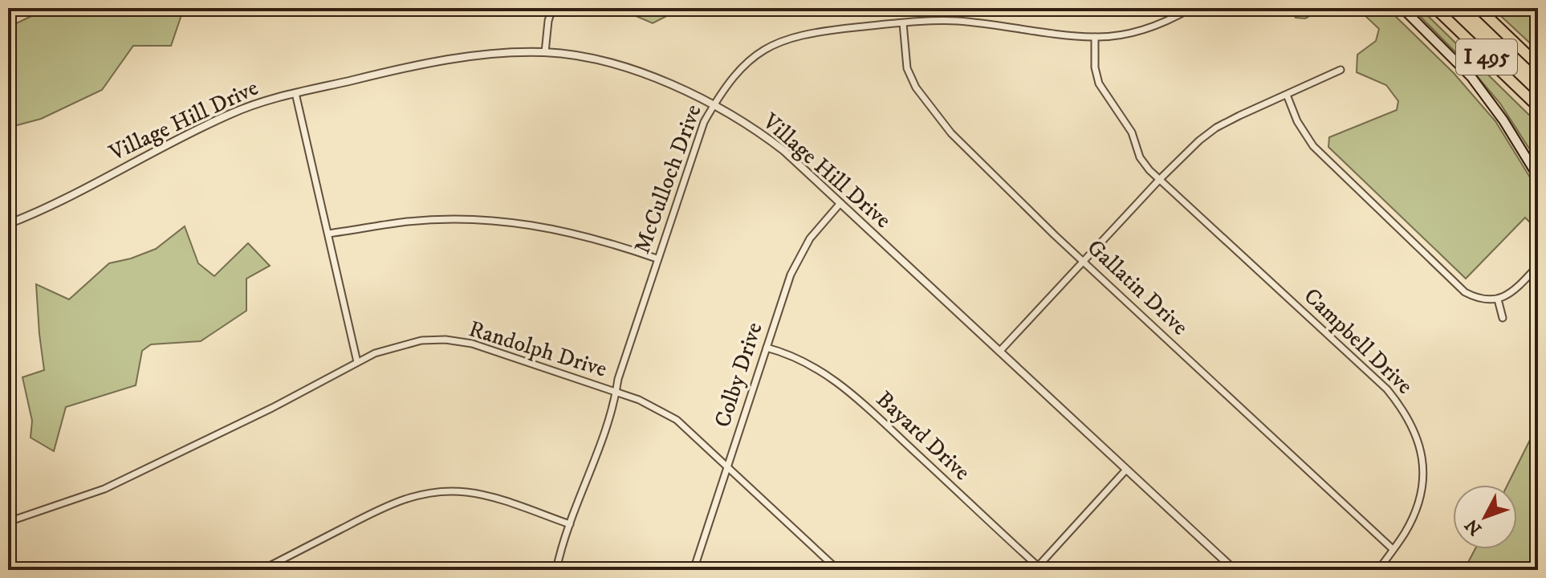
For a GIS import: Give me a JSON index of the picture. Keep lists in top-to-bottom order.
{
  "streets": {
    "highway": ["I 495"],
    "street": [
      "Village Hill Drive",
      "McCulloch Drive",
      "Gallatin Drive",
      "Campbell Drive",
      "Randolph Drive",
      "Colby Drive",
      "Bayard Drive"
    ]
  },
  "crossings": [
    ["Village Hill Drive", "McCulloch Drive"],
    ["Village Hill Drive", "Colby Drive"],
    ["McCulloch Drive", "Gallatin Drive"],
    ["McCulloch Drive", "Campbell Drive"],
    ["McCulloch Drive", "Randolph Drive"],
    ["Gallatin Drive", "Campbell Drive"],
    ["Randolph Drive", "Colby Drive"],
    ["Colby Drive", "Bayard Drive"]
  ],
  "north": "bottom left"
}
